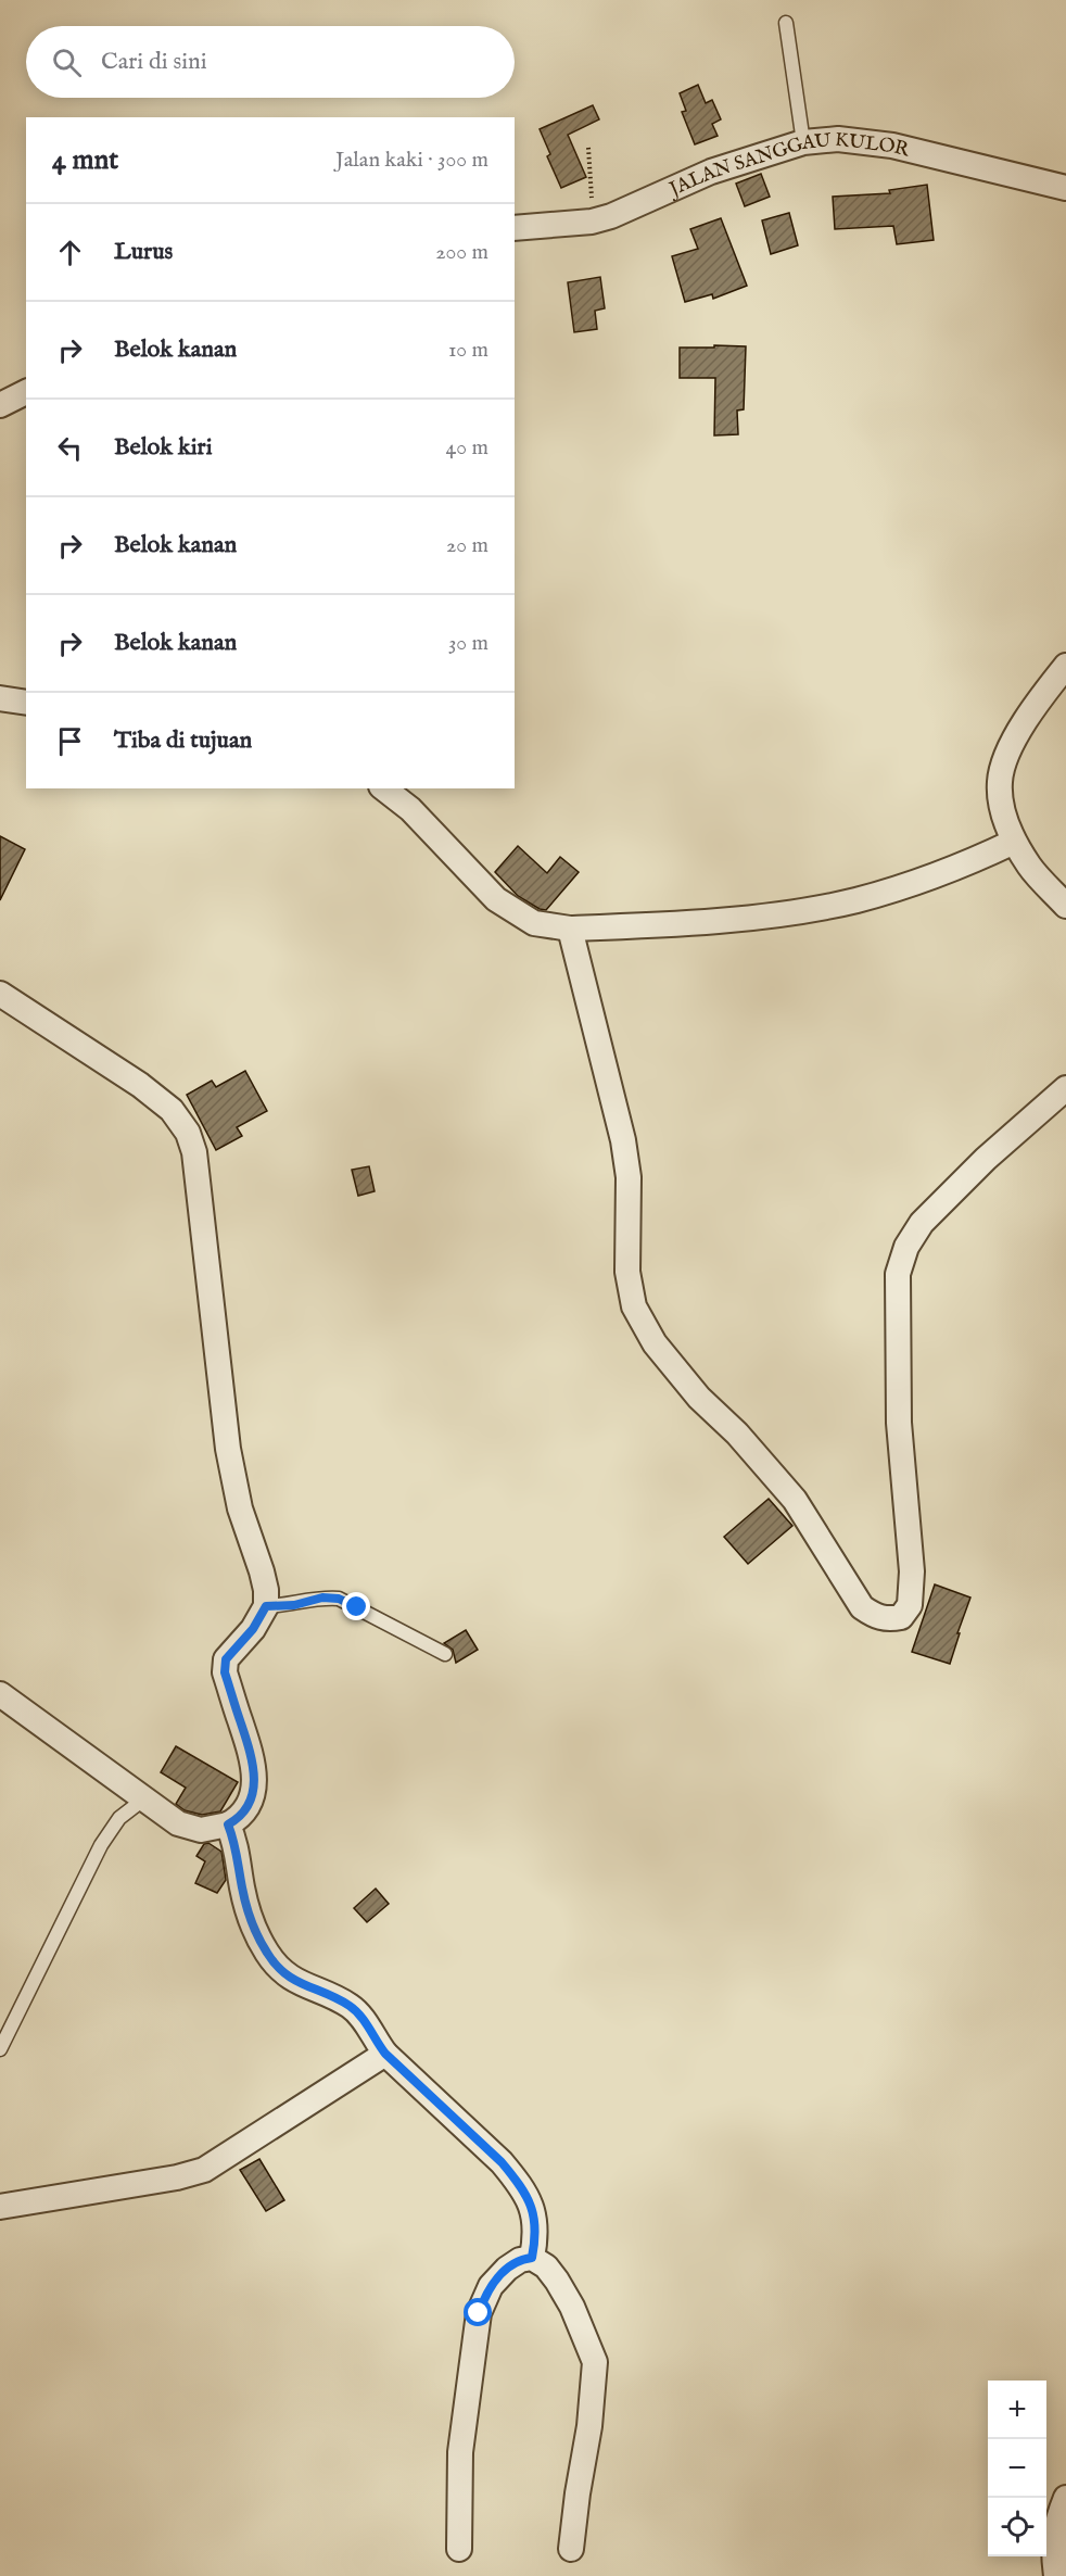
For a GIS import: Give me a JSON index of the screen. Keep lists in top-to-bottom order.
{
  "streets": {
    "street": ["JALAN SANGGAU KULOR"]
  },
  "page": {
    "search": "Cari di sini",
    "heading": ["4 mnt", "Jalan kaki · 300 m"],
    "list": [
      ["Lurus", "200 m"],
      ["Belok kanan", "10 m"],
      ["Belok kiri", "40 m"],
      ["Belok kanan", "20 m"],
      ["Belok kanan", "30 m"],
      "Tiba di tujuan"
    ],
    "map_buttons": ["+", "−"]
  }
}
